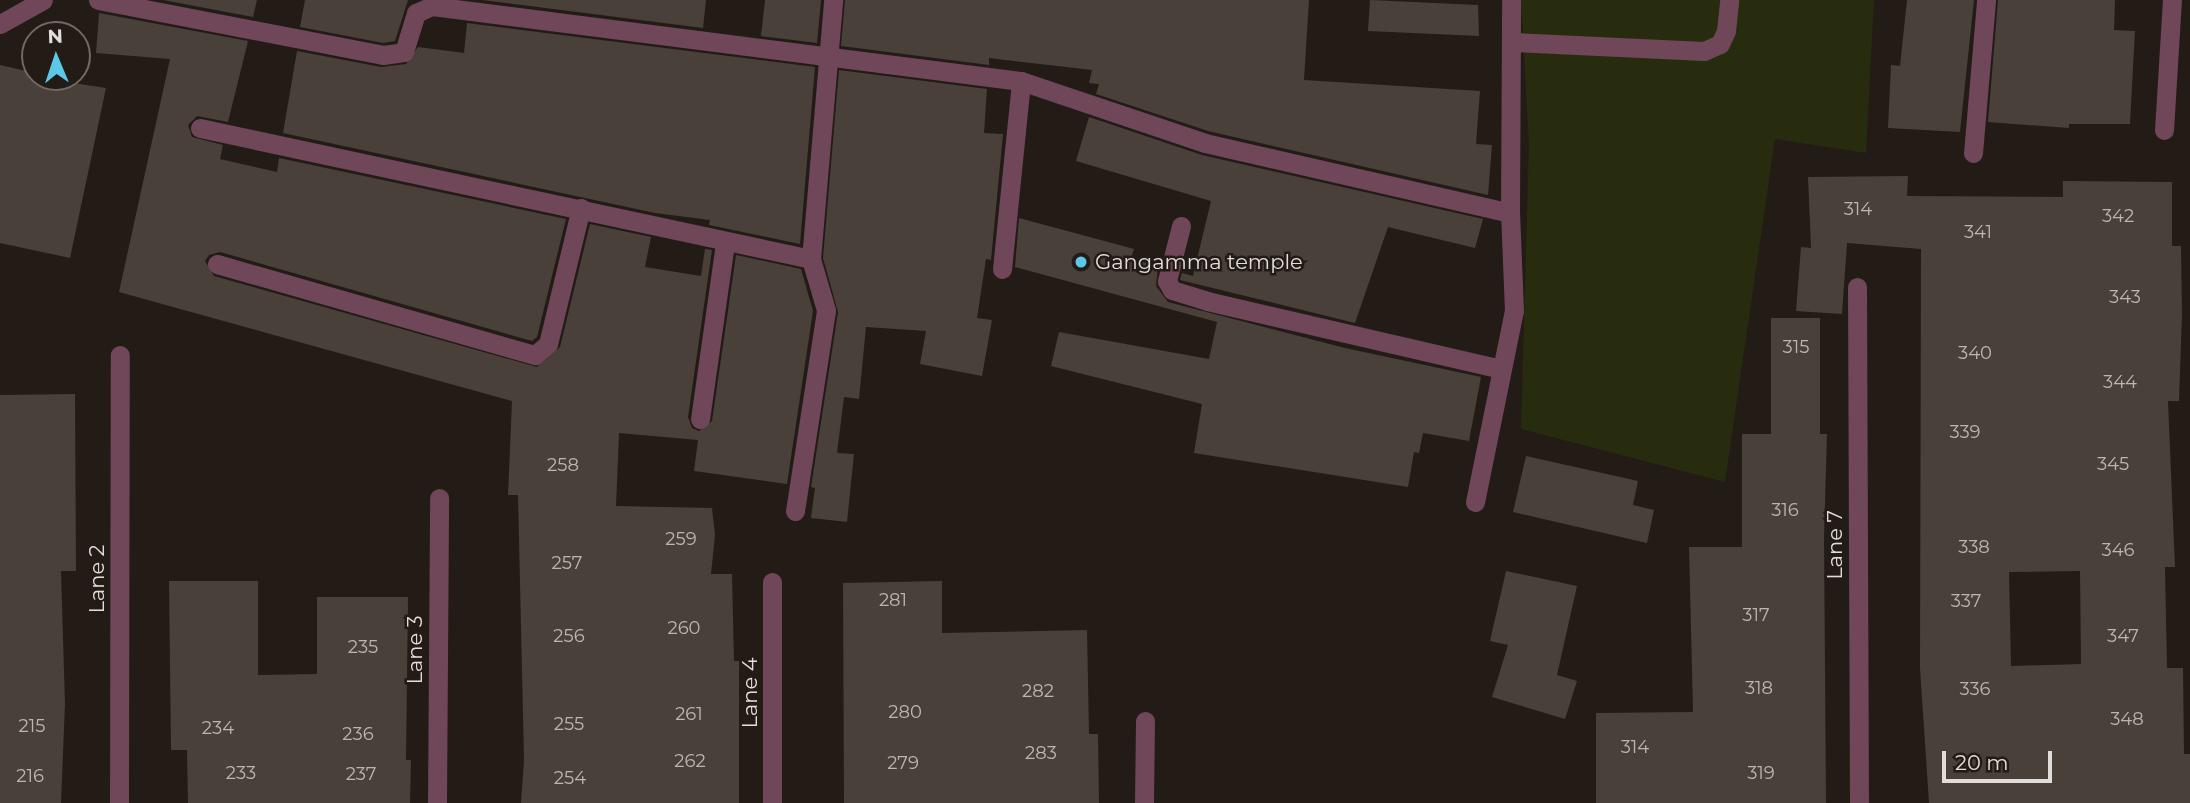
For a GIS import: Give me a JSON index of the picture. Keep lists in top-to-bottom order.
{
  "streets": {
    "street": [
      "Lane 7",
      "Lane 2",
      "Lane 3",
      "Lane 4"
    ]
  },
  "places": ["Gangamma temple"],
  "house_numbers": [
    "314",
    "342",
    "341",
    "343",
    "315",
    "340",
    "344",
    "339",
    "345",
    "258",
    "316",
    "259",
    "338",
    "346",
    "257",
    "281",
    "337",
    "317",
    "260",
    "256",
    "347",
    "235",
    "318",
    "336",
    "282",
    "280",
    "261",
    "348",
    "255",
    "215",
    "234",
    "236",
    "314",
    "283",
    "262",
    "279",
    "233",
    "319",
    "237",
    "216",
    "254"
  ],
  "scale_bar": "20 m",
  "north": "top"
}
